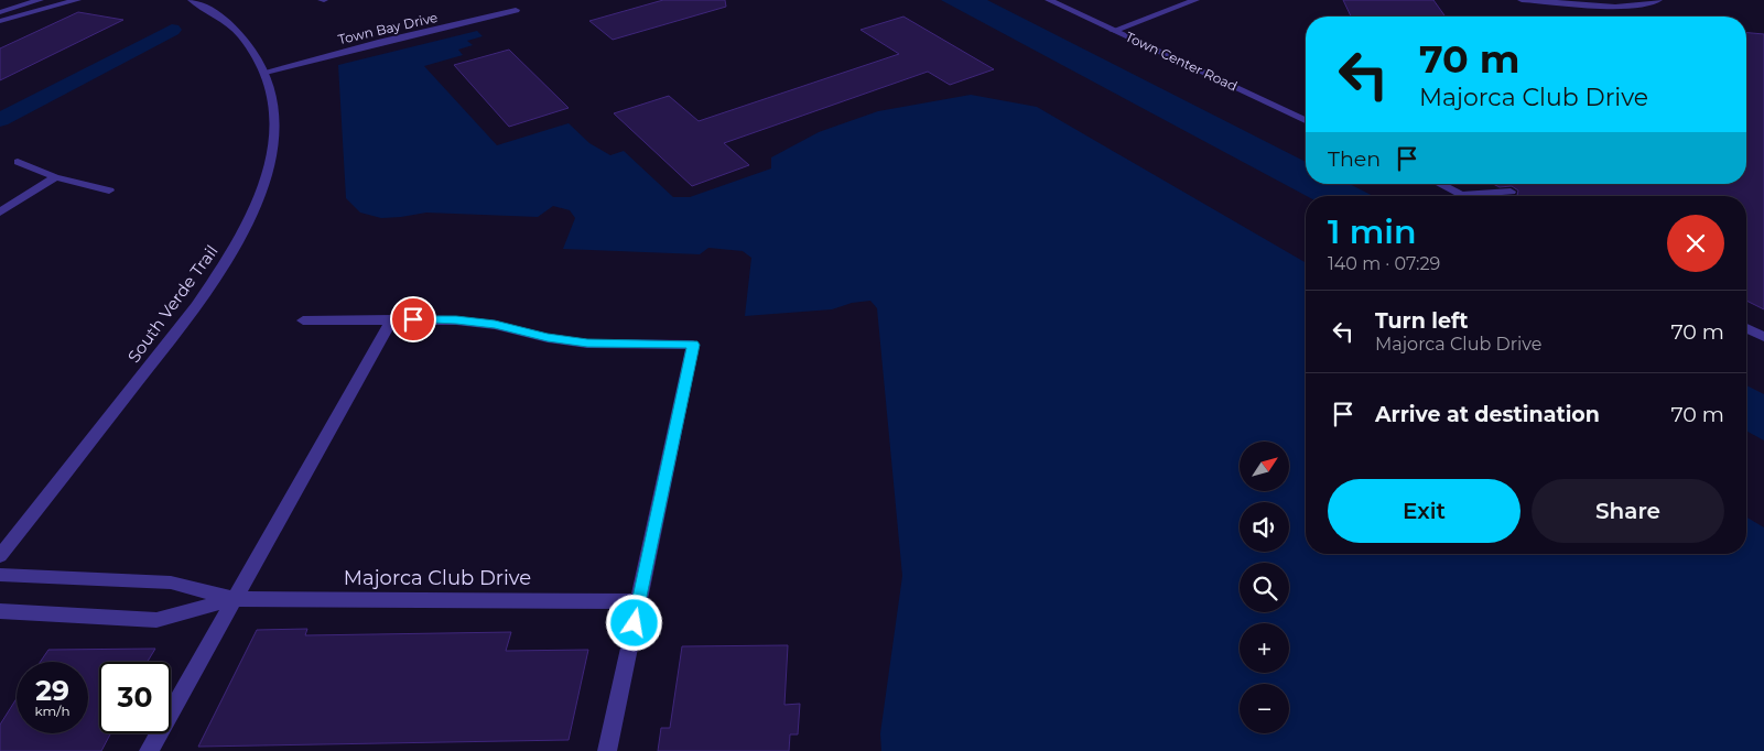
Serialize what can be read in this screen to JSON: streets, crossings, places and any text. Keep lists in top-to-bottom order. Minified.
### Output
{"streets":{"street":["Town Bay Drive","Town Center Road","South Verde Trail","Majorca Club Drive"]},"crossings":[["Town Bay Drive","South Verde Trail"]],"north":"top right","page":{"turn":["70 m","Majorca Club Drive"],"then":"Then","heading":["1 min","140 m · 07:29"],"list":[{"name":"Turn left","note":"Majorca Club Drive","value":"70 m"},{"name":"Arrive at destination","value":"70 m"}],"map_buttons":["+","−"],"buttons":["Exit","Share"],"speed":"29 km/h","limit":"30"}}
